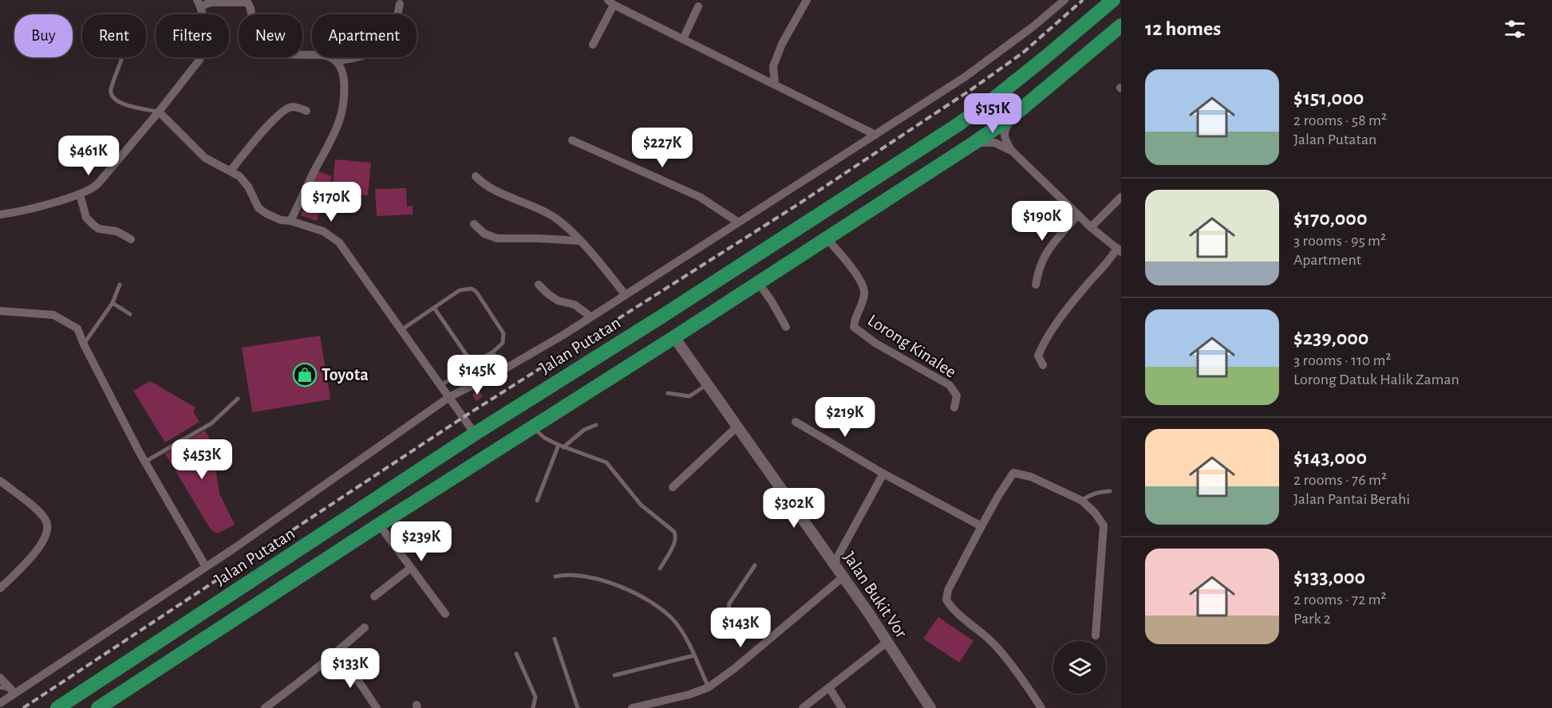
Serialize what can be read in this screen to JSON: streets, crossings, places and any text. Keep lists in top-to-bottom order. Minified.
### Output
{"streets":{"highway":["Jalan Putatan"],"street":["Lorong Kinalee","Jalan Bukit Vor"]},"places":{"shop":["Toyota"]},"page":{"heading":"12 homes","chip":["Buy","Rent","Filters","New","Apartment"],"list":[{"name":"$151,000","note":"2 rooms · 58 m² · Jalan Putatan"},{"name":"$170,000","note":"3 rooms · 95 m² · Apartment"},{"name":"$239,000","note":"3 rooms · 110 m² · Lorong Datuk Halik Zaman"},{"name":"$143,000","note":"2 rooms · 76 m² · Jalan Pantai Berahi"},{"name":"$133,000","note":"2 rooms · 72 m² · Park 2"}],"price":["$151K","$227K","$461K","$170K","$190K","$145K","$219K","$453K","$302K","$239K","$143K","$133K"]}}
